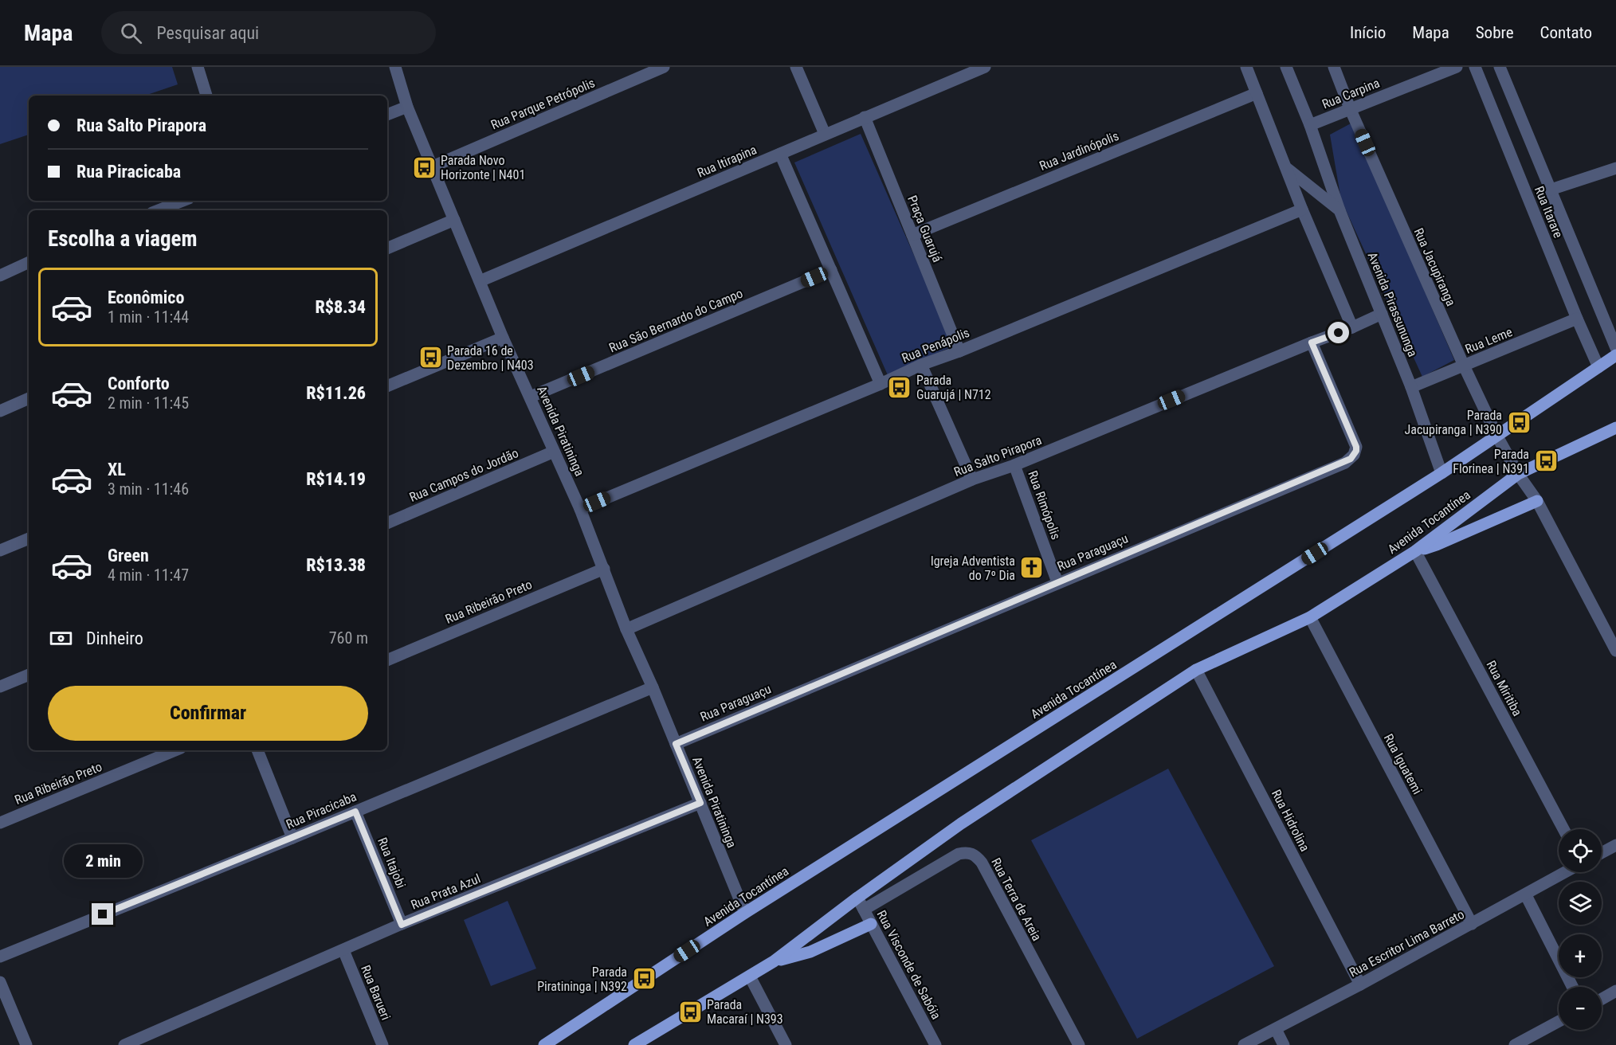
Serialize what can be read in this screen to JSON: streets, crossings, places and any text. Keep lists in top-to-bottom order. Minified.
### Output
{"streets":{"main road":["Avenida Tocantínea"],"street":["Rua Carpina","Rua Parque Petrópolis","Rua Jardinópolis","Rua Itirapina","Rua Itarare","Praça Guarujá","Rua Jacupiranga","Avenida Pirassununga","Rua São Bernardo do Campo","Rua Leme","Rua Penápolis","Avenida Piratininga","Rua Salto Pirapora","Rua Campos do Jordão","Rua Rimópolis","Rua Paraguaçu","Rua Ribeirão Preto","Rua Miritiba","Rua Iguatemi","Rua Piracicaba","Rua Hidrolina","Rua Itajobi","Rua Prata Azul","Rua Terra de Areia","Rua Escritor Lima Barreto","Rua Visconde de Sabóia","Rua Barueri"]},"crossings":[["Rua Carpina","Rua Jacupiranga"],["Rua Parque Petrópolis","Avenida Piratininga"],["Rua Jardinópolis","Praça Guarujá"],["Rua Jardinópolis","Avenida Pirassununga"],["Rua Itirapina","Praça Guarujá"],["Rua Itirapina","Avenida Piratininga"],["Rua Itarare","Rua Leme"],["Rua Itarare","Avenida Tocantínea"],["Praça Guarujá","Rua Penápolis"],["Rua Jacupiranga","Rua Leme"],["Rua Jacupiranga","Avenida Tocantínea"],["Avenida Pirassununga","Rua Leme"],["Avenida Pirassununga","Rua Penápolis"],["Avenida Pirassununga","Rua Salto Pirapora"],["Avenida Pirassununga","Avenida Tocantínea"],["Rua São Bernardo do Campo","Avenida Piratininga"],["Rua Penápolis","Avenida Piratininga"],["Avenida Piratininga","Rua Salto Pirapora"],["Avenida Piratininga","Rua Campos do Jordão"],["Avenida Piratininga","Avenida Tocantínea"],["Avenida Piratininga","Rua Paraguaçu"],["Avenida Piratininga","Rua Ribeirão Preto"],["Avenida Piratininga","Rua Piracicaba"],["Avenida Piratininga","Rua Prata Azul"],["Rua Salto Pirapora","Rua Rimópolis"],["Rua Salto Pirapora","Rua Paraguaçu"],["Rua Rimópolis","Rua Paraguaçu"],["Avenida Tocantínea","Rua Miritiba"],["Avenida Tocantínea","Rua Iguatemi"],["Avenida Tocantínea","Rua Hidrolina"],["Avenida Tocantínea","Rua Visconde de Sabóia"],["Rua Iguatemi","Rua Escritor Lima Barreto"],["Rua Piracicaba","Rua Itajobi"],["Rua Hidrolina","Rua Escritor Lima Barreto"],["Rua Itajobi","Rua Prata Azul"],["Rua Prata Azul","Rua Barueri"],["Rua Terra de Areia","Rua Visconde de Sabóia"]],"places":{"bus stop":["Parada Novo Horizonte | N401","Parada 16 de Dezembro | N403","Parada Guarujá | N712","Parada Jacupiranga | N390","Parada Florinea | N391","Parada Piratininga | N392","Parada Macaraí | N393"],"church":["Igreja Adventista do 7º Dia"]},"page":{"header":"Mapa","search":"Pesquisar aqui","nav":["Início","Mapa","Sobre","Contato"],"banner":["Rua Salto Pirapora","Rua Piracicaba"],"heading":"Escolha a viagem","list":[{"name":"Econômico","note":"1 min · 11:44","value":"R$8.34"},{"name":"Conforto","note":"2 min · 11:45","value":"R$11.26"},{"name":"XL","note":"3 min · 11:46","value":"R$14.19"},{"name":"Green","note":"4 min · 11:47","value":"R$13.38"}],"pay":["Dinheiro","760 m"],"buttons":"Confirmar","map_buttons":["+","−"],"bubble":"2 min"}}
